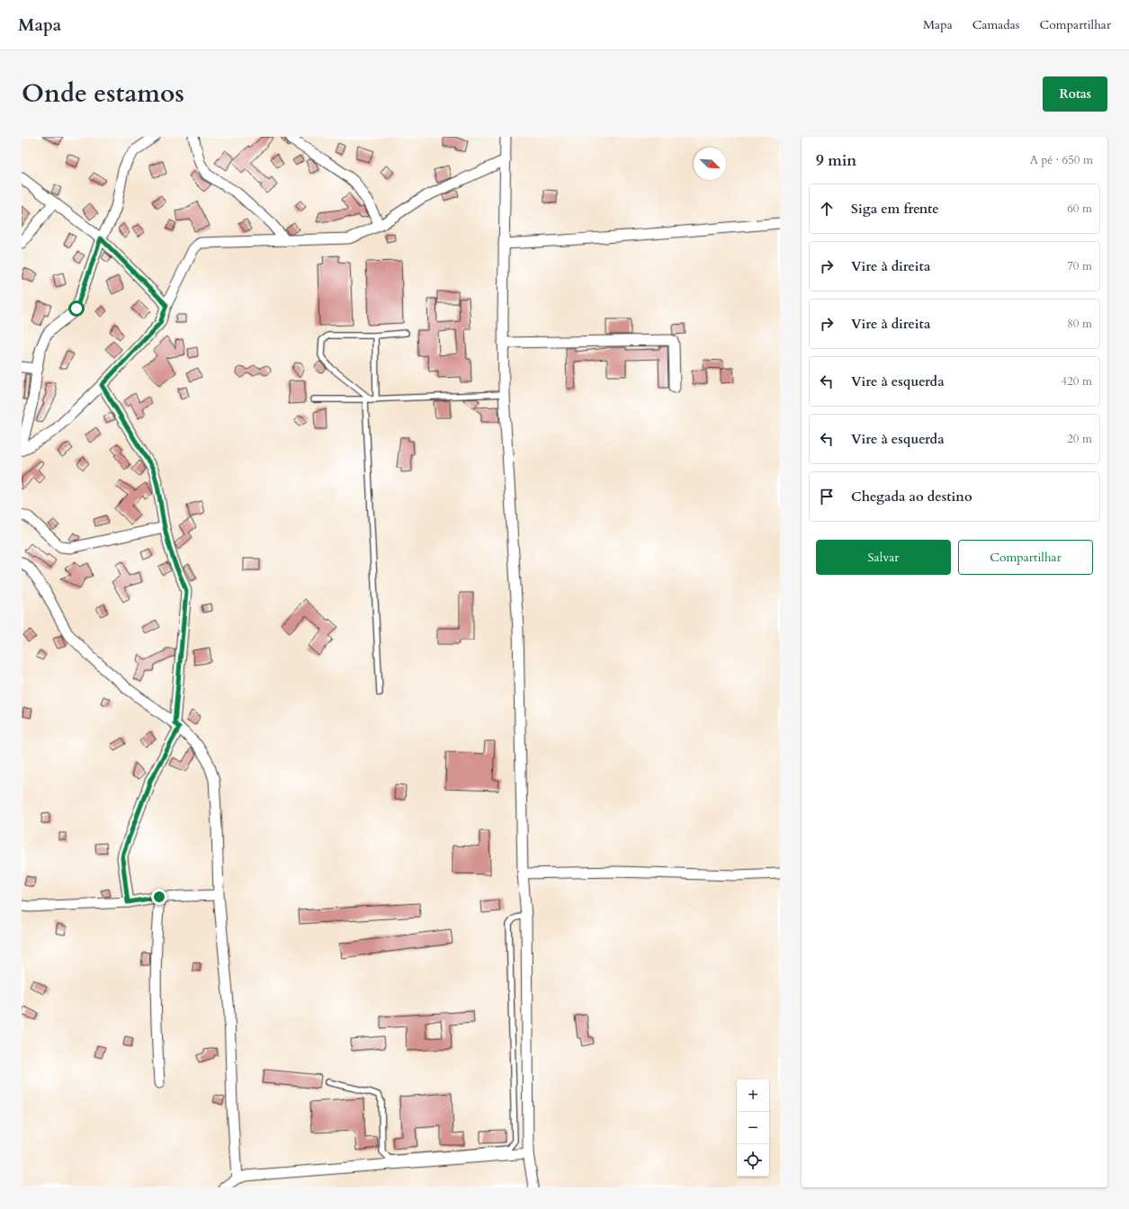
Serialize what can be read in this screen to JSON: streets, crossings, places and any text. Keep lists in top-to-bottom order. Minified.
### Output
{"north":"bottom right","page":{"header":"Mapa","nav":["Mapa","Camadas","Compartilhar"],"title":"Onde estamos","buttons":["Rotas",["Salvar","Compartilhar"]],"heading":["9 min","A pé · 650 m"],"list":[["Siga em frente","60 m"],["Vire à direita","70 m"],["Vire à direita","80 m"],["Vire à esquerda","420 m"],["Vire à esquerda","20 m"],"Chegada ao destino"],"map_buttons":["+","−"]}}
